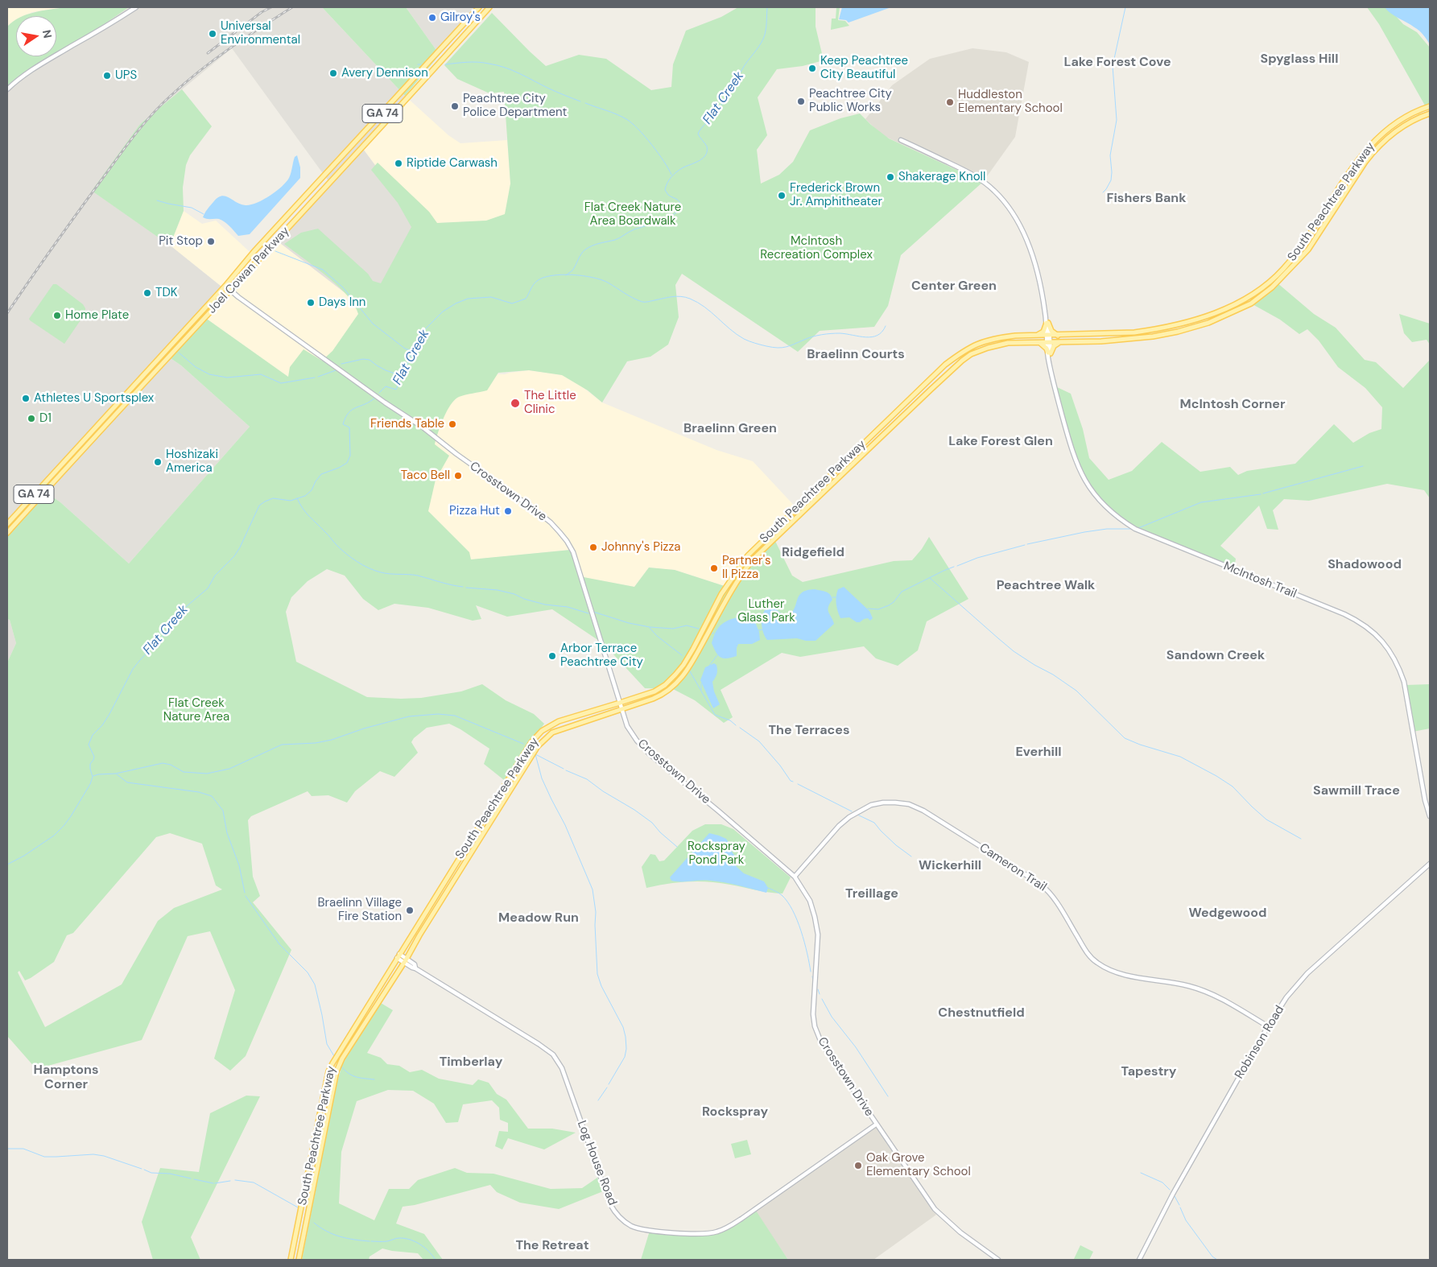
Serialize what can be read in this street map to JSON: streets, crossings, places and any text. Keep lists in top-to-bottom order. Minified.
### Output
{"streets":{"main road":["GA 74","South Peachtree Parkway","Joel Cowan Parkway"],"street":["Crosstown Drive","McIntosh Trail","Cameron Trail","Robinson Road","Log House Road"]},"crossings":[["South Peachtree Parkway","Crosstown Drive"],["South Peachtree Parkway","McIntosh Trail"],["South Peachtree Parkway","Log House Road"],["Joel Cowan Parkway","Crosstown Drive"],["Crosstown Drive","Cameron Trail"],["Crosstown Drive","Log House Road"],["Cameron Trail","Robinson Road"]],"districts":["Spyglass Hill","Lake Forest Cove","Fishers Bank","Center Green","Braelinn Courts","McIntosh Corner","Braelinn Green","Lake Forest Glen","Ridgefield","Shadowood","Peachtree Walk","Sandown Creek","The Terraces","Everhill","Sawmill Trace","Wickerhill","Treillage","Wedgewood","Meadow Run","Chestnutfield","Timberlay","Hamptons Corner","Tapestry","Rockspray","The Retreat"],"water":["Flat Creek"],"parks":["Flat Creek Nature Area Boardwalk","McIntosh Recreation Complex","Luther Glass Park","Flat Creek Nature Area","Rockspray Pond Park"],"places":["Gilroy's","Universal Environmental","Keep Peachtree City Beautiful","Avery Dennison","UPS","Peachtree City Public Works","Huddleston Elementary School","Peachtree City Police Department","Riptide Carwash","Shakerage Knoll","Frederick Brown Jr. Amphitheater","Pit Stop","TDK","Days Inn","Home Plate","Athletes U Sportsplex","The Little Clinic","D1","Friends Table","Hoshizaki America","Taco Bell","Pizza Hut","Johnny's Pizza","Partner's II Pizza","Arbor Terrace Peachtree City","Braelinn Village Fire Station","Oak Grove Elementary School"],"north":"right"}
